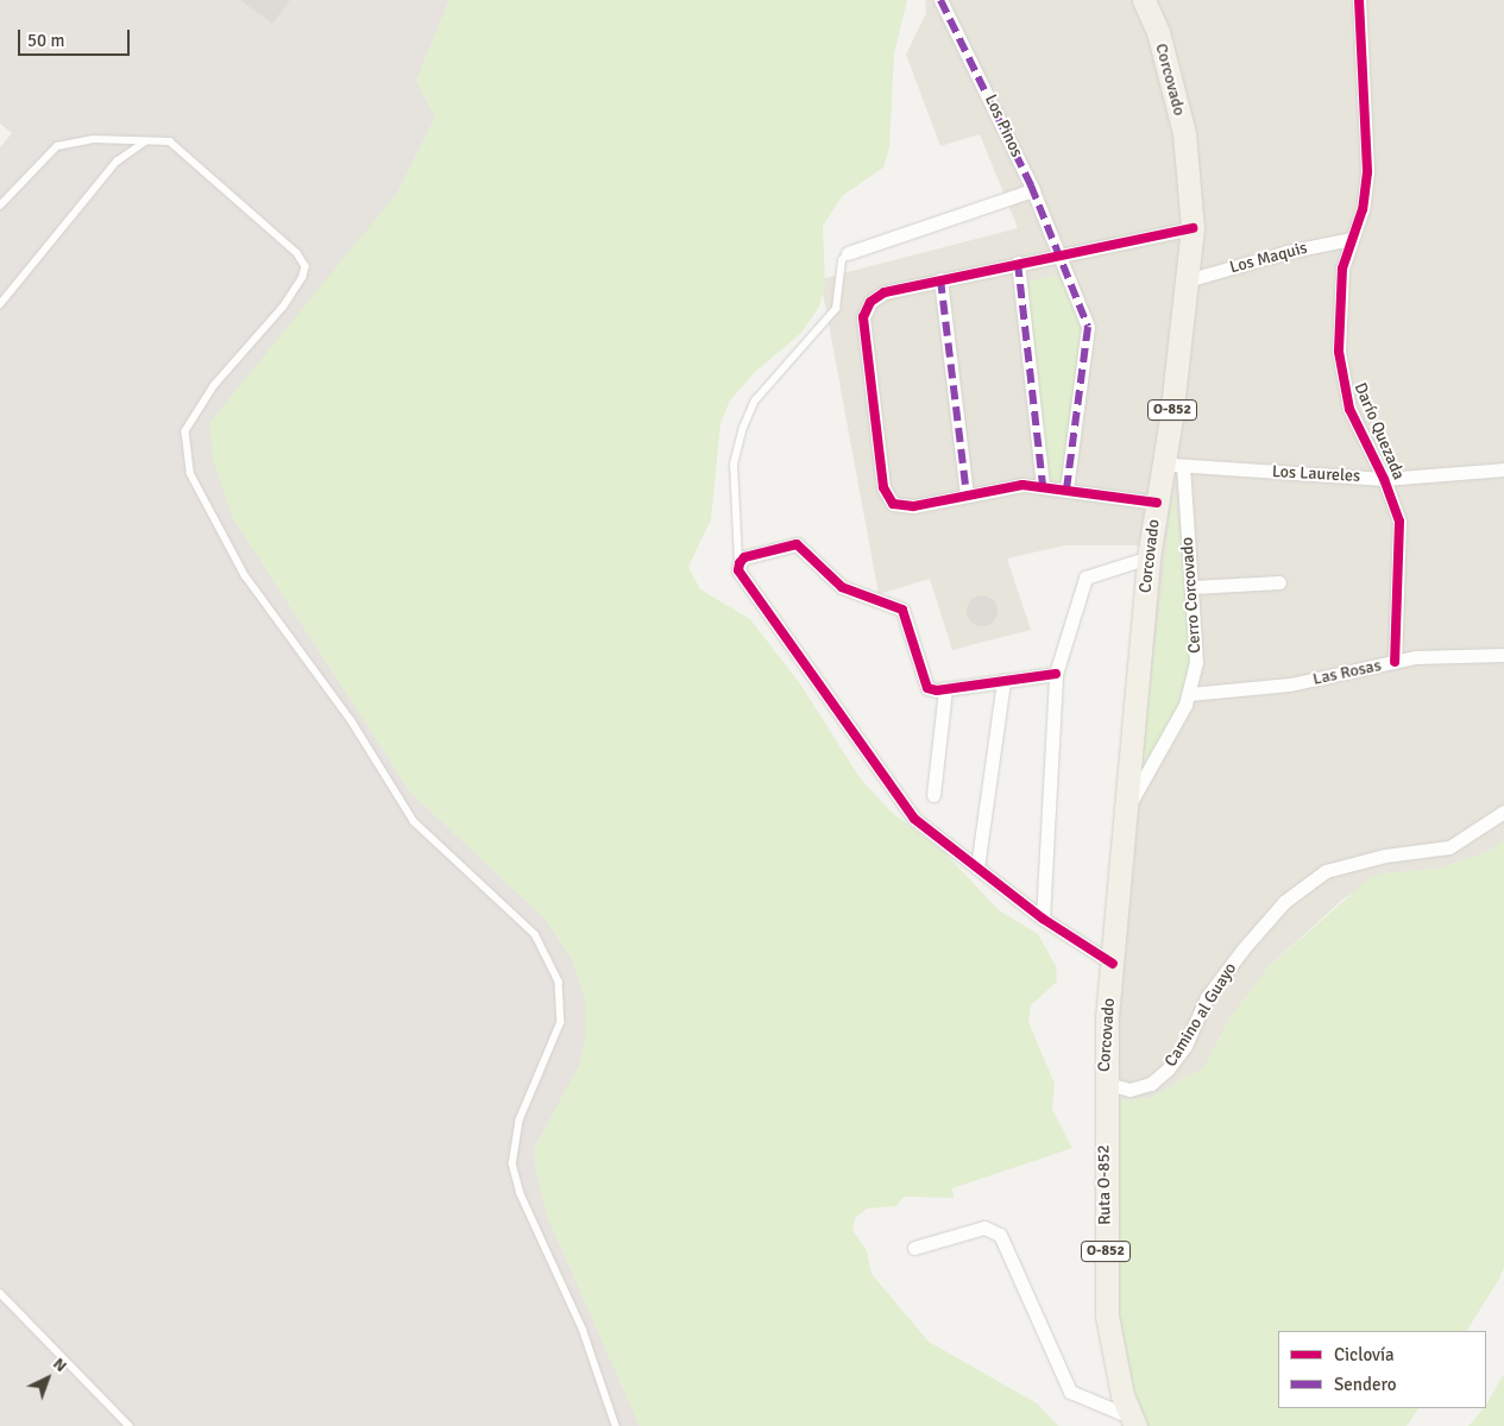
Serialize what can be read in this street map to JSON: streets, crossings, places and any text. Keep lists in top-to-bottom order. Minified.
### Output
{"streets":{"main road":["Corcovado","O-852","Ruta O-852"],"street":["Los Pinos","Los Maquis","Darío Quezada","Los Laureles","Cerro Corcovado","Las Rosas","Camino al Guayo"]},"crossings":[["Corcovado","Los Maquis"],["Corcovado","Los Laureles"],["Corcovado","Cerro Corcovado"],["Corcovado","Camino al Guayo"],["Corcovado","Ruta O-852"],["Los Maquis","Darío Quezada"],["Darío Quezada","Los Laureles"],["Darío Quezada","Las Rosas"],["Los Laureles","Cerro Corcovado"],["Cerro Corcovado","Las Rosas"],["Camino al Guayo","Ruta O-852"]],"legend":["Ciclovía","Sendero"],"scale_bar":"50 m","north":"top right"}
